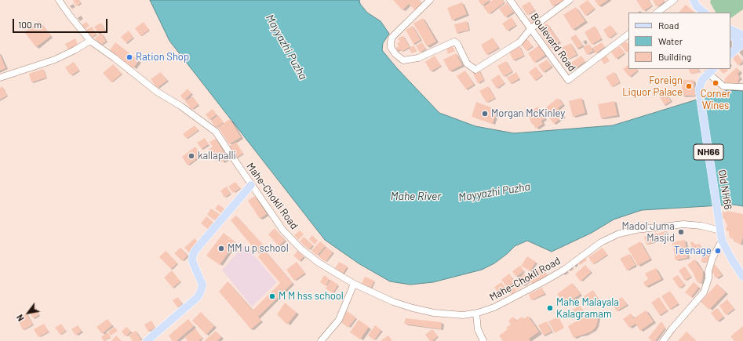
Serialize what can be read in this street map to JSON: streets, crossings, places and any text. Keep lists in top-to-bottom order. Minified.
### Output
{"streets":{"main road":["NH66","Old NH66"],"street":["Boulevard Road","Mahe-Chokli Road"]},"crossings":[["Old NH66","Mahe-Chokli Road"]],"water":["Mayyazhi Puzha","Mahe River"],"places":["Ration Shop","Corner Wines","Foreign Liquor Palace","Morgan McKinley","kallapalli","Madol Juma Masjid","MM u p school","Teenage","M M hss school","Mahe Malayala Kalagramam"],"legend":["Road","Water","Building"],"scale_bar":"100 m","north":"bottom left"}
